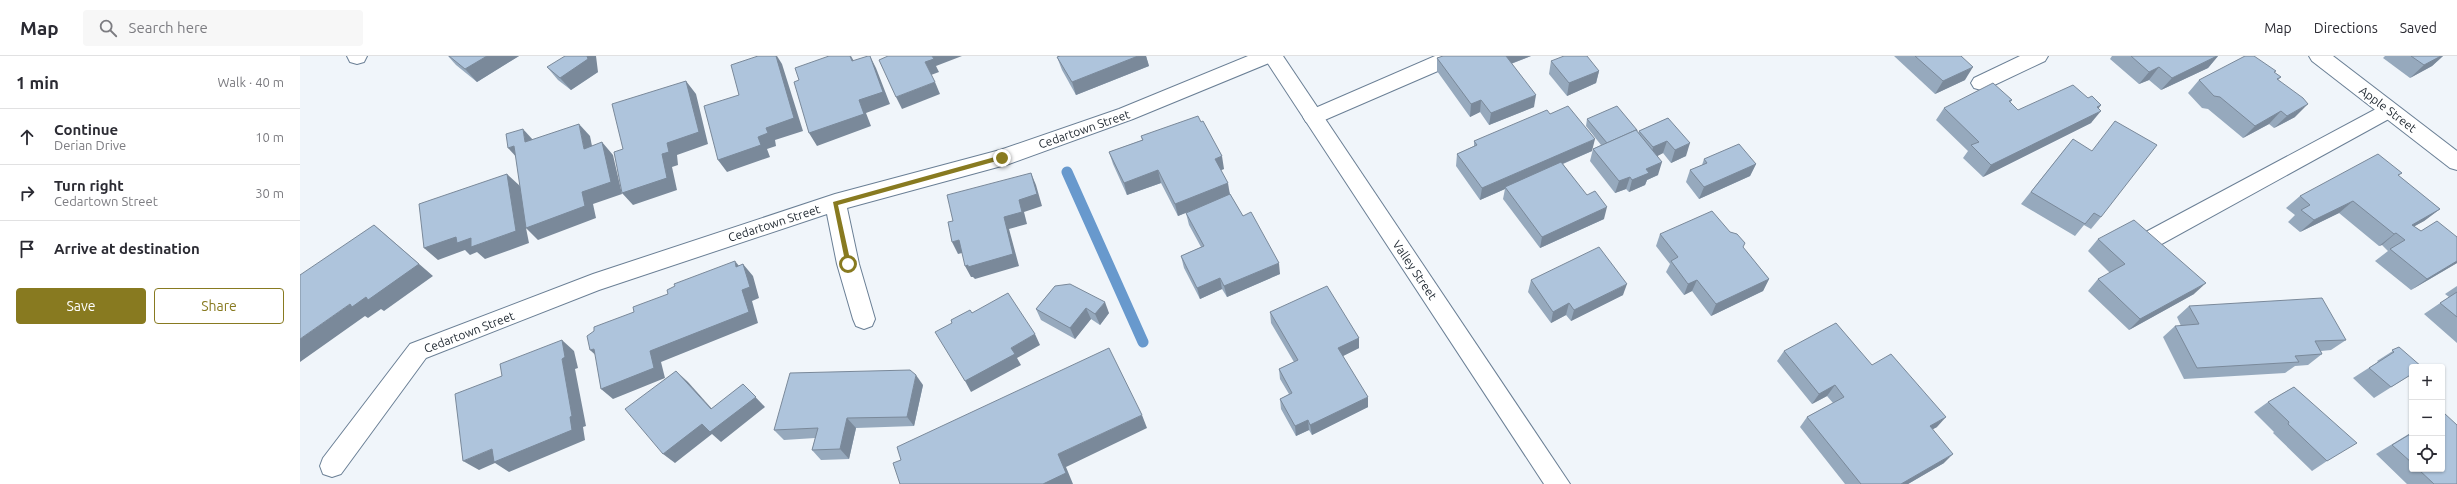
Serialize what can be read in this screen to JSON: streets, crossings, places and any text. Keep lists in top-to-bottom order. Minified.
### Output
{"streets":{"street":["Apple Street","Cedartown Street","Valley Street"]},"page":{"header":"Map","search":"Search here","nav":["Map","Directions","Saved"],"heading":["1 min","Walk · 40 m"],"list":[["Continue","Derian Drive","10 m"],["Turn right","Cedartown Street","30 m"],"Arrive at destination"],"buttons":["Save","Share"],"map_buttons":["+","−"]}}
